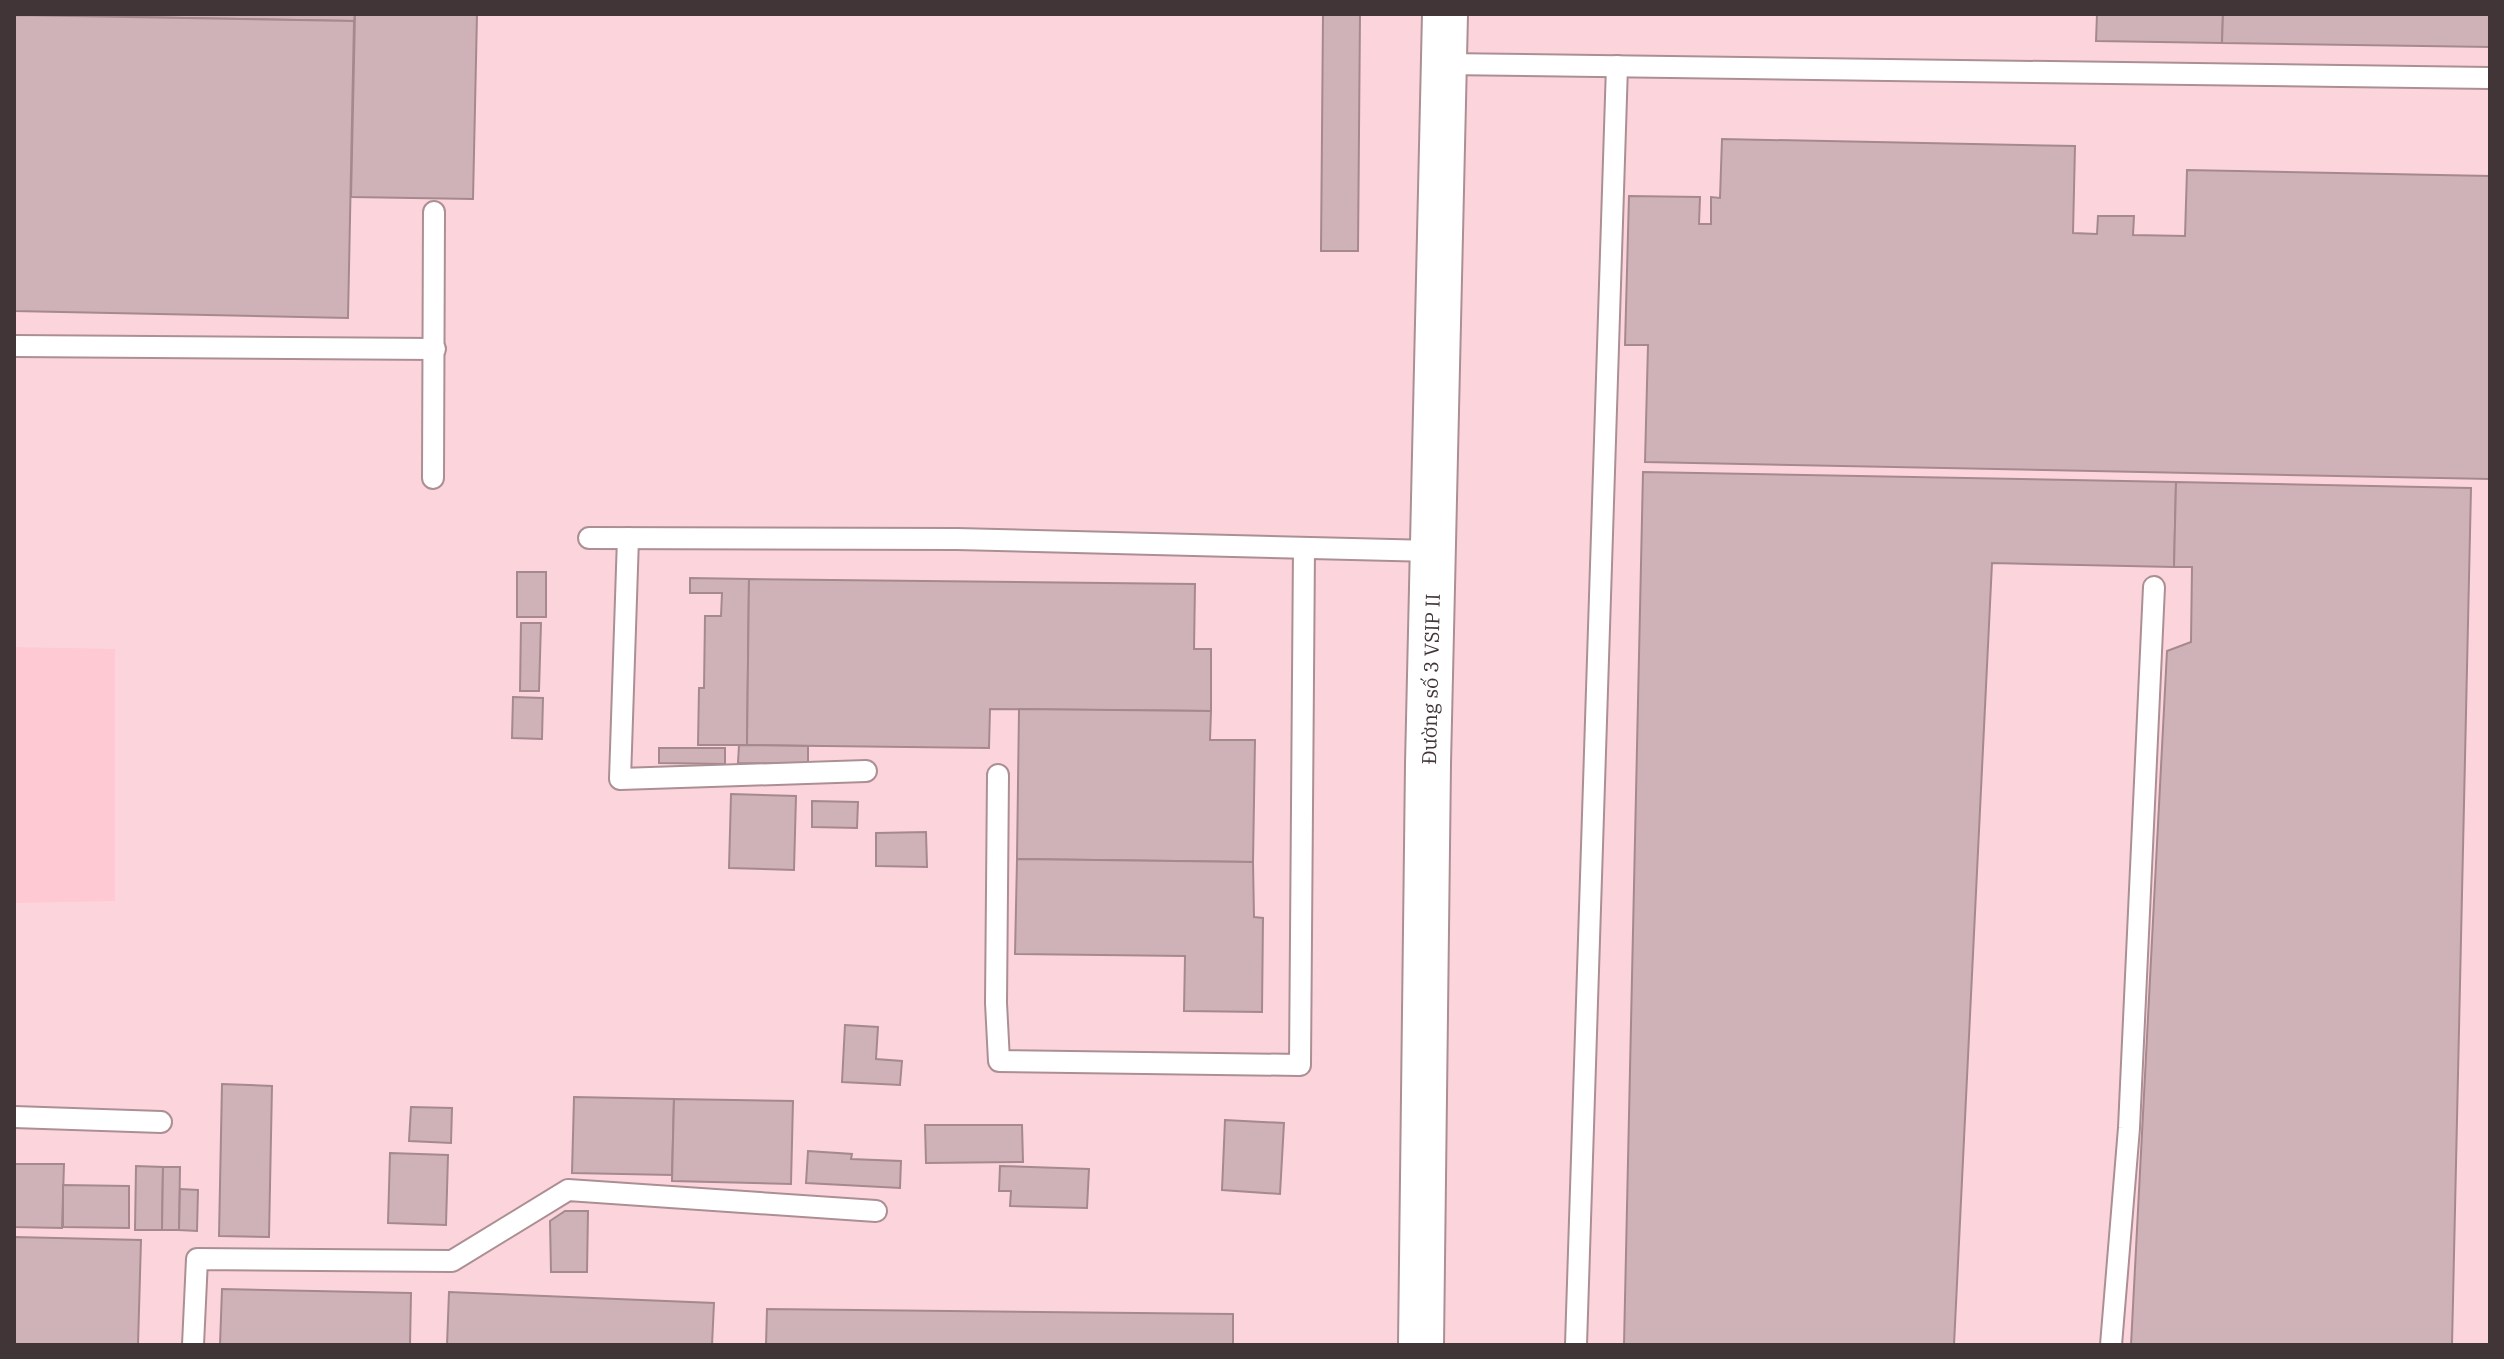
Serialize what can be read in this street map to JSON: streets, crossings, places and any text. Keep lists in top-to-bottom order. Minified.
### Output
{"streets":{"street":["Đường số 3 VSIP II"]}}
